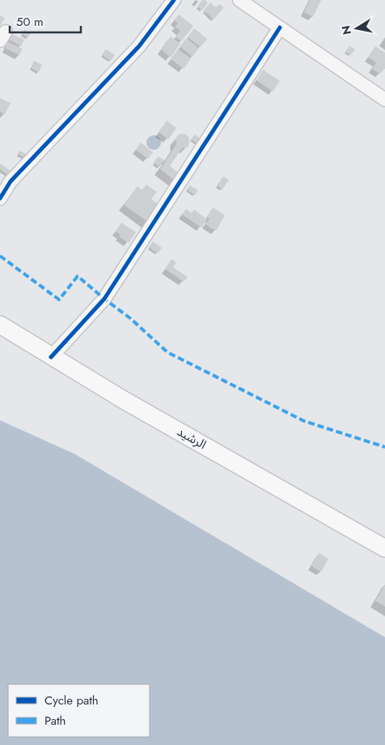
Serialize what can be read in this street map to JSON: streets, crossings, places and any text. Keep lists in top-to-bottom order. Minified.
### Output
{"streets":{"main road":["الرشيد"]},"legend":["Cycle path","Path"],"scale_bar":"50 m","north":"left"}
